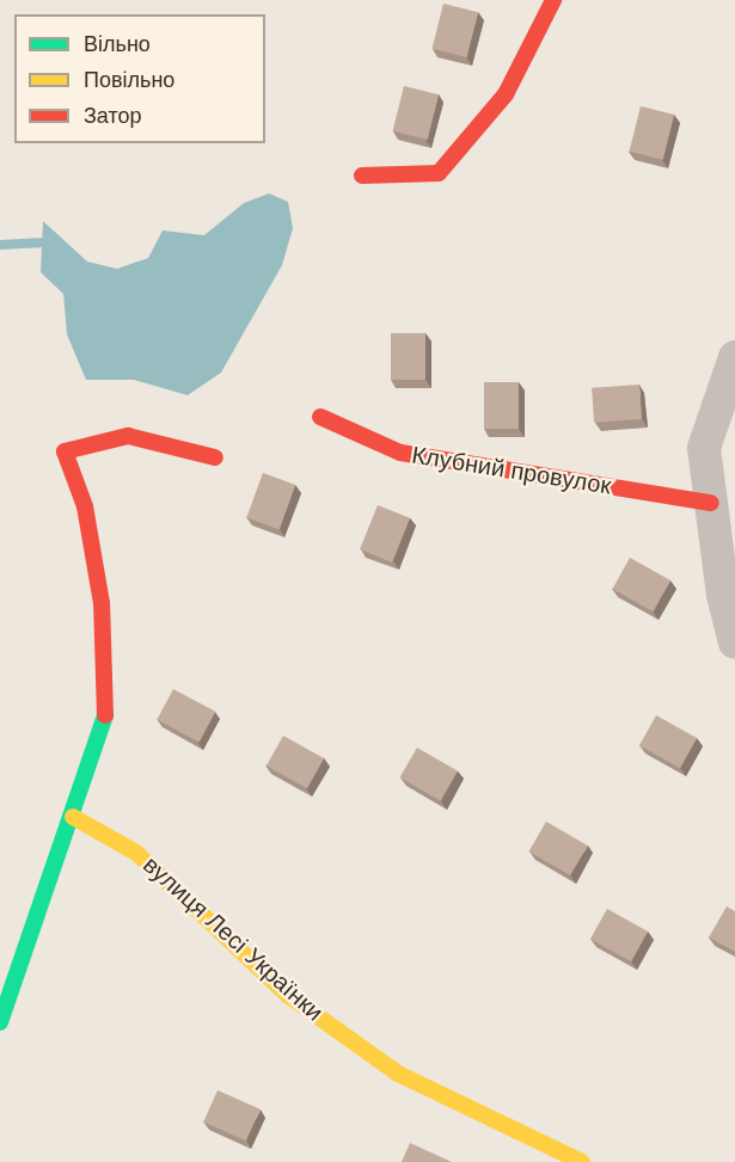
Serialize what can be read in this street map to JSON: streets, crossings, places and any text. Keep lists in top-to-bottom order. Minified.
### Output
{"streets":{"street":["Клубний провулок","вулиця Лесі Українки"]},"legend":["Вільно","Повільно","Затор"]}
